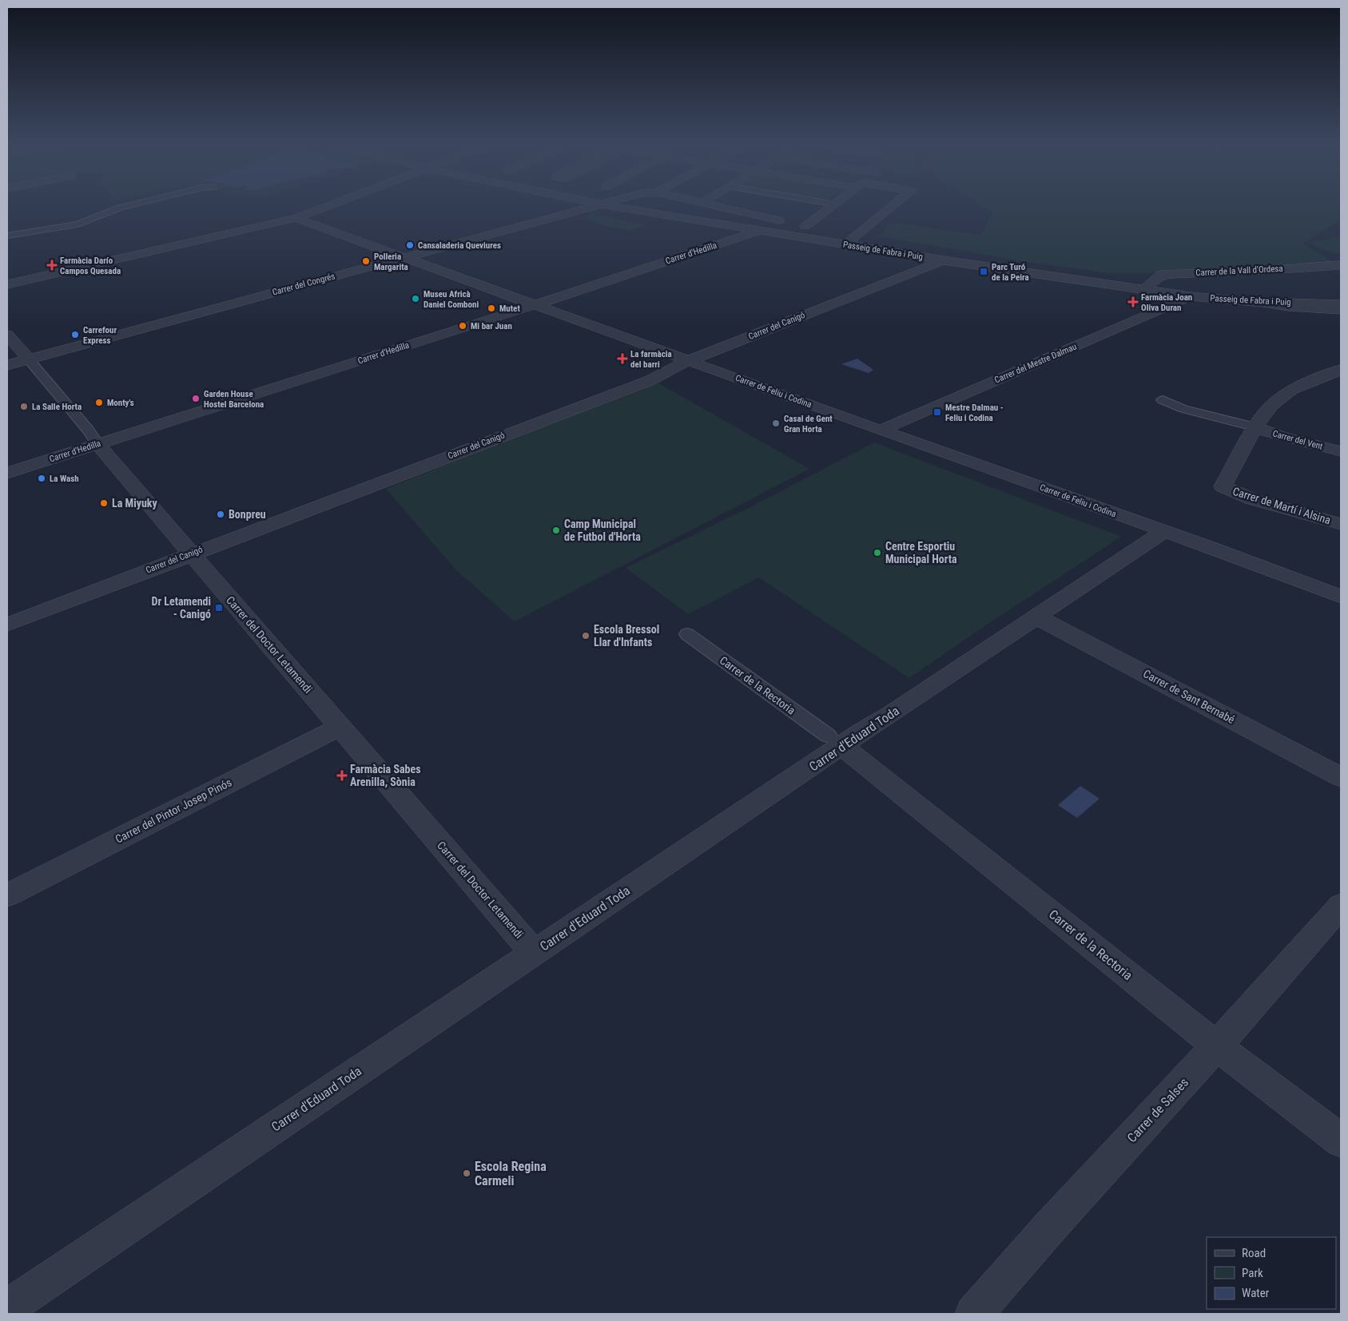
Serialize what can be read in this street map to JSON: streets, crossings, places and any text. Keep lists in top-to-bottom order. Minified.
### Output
{"streets":{"street":["Passeig de Fabra i Puig","Carrer d'Hedilla","Carrer de la Vall d'Ordesa","Carrer del Congrés","Carrer del Canigó","Carrer del Mestre Dalmau","Carrer de Feliu i Codina","Carrer del Vent","Carrer de Martí i Alsina","Carrer del Doctor Letamendi","Carrer de la Rectoria","Carrer de Sant Bernabé","Carrer d'Eduard Toda","Carrer del Pintor Josep Pinós","Carrer de Salses"]},"crossings":[["Passeig de Fabra i Puig","Carrer d'Hedilla"],["Passeig de Fabra i Puig","Carrer de la Vall d'Ordesa"],["Passeig de Fabra i Puig","Carrer del Canigó"],["Passeig de Fabra i Puig","Carrer del Mestre Dalmau"],["Carrer d'Hedilla","Carrer de Feliu i Codina"],["Carrer d'Hedilla","Carrer del Doctor Letamendi"],["Carrer del Congrés","Carrer de Feliu i Codina"],["Carrer del Congrés","Carrer del Doctor Letamendi"],["Carrer del Canigó","Carrer de Feliu i Codina"],["Carrer del Canigó","Carrer del Doctor Letamendi"],["Carrer del Mestre Dalmau","Carrer de Feliu i Codina"],["Carrer de Feliu i Codina","Carrer d'Eduard Toda"],["Carrer del Vent","Carrer de Martí i Alsina"],["Carrer del Doctor Letamendi","Carrer d'Eduard Toda"],["Carrer del Doctor Letamendi","Carrer del Pintor Josep Pinós"],["Carrer de la Rectoria","Carrer d'Eduard Toda"],["Carrer de la Rectoria","Carrer de Salses"],["Carrer de Sant Bernabé","Carrer d'Eduard Toda"]],"places":{"other":["Cansaladeria Queviures","Polleria Margarita","Museu Africà Daniel Comboni","Mutet","Mi bar Juan","Carrefour Express","Garden House Hostel Barcelona","Monty's","La Salle Horta","Casal de Gent Gran Horta","La Wash","La Miyuky","Bonpreu","Camp Municipal de Futbol d'Horta","Centre Esportiu Municipal Horta","Escola Bressol Llar d'Infants","Escola Regina Carmeli"],"health":["Farmàcia Darío Campos Quesada","Farmàcia Joan Oliva Duran","La farmàcia del barri","Farmàcia Sabes Arenilla, Sònia"],"transit":["Parc Turó de la Peira","Mestre Dalmau - Feliu i Codina","Dr Letamendi - Canigó"]},"legend":["Road","Park","Water"]}
